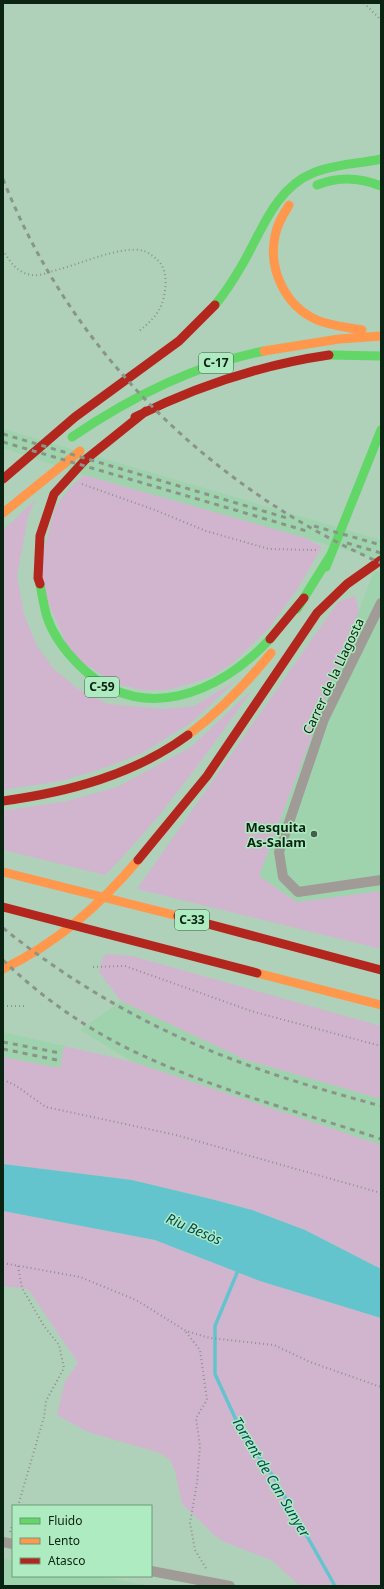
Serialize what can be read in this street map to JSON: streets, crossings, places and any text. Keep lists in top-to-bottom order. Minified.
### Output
{"streets":{"highway":["C-17","C-59","C-33"],"street":["Carrer de la Llagosta"]},"water":["Riu Besòs","Torrent de Can Sunyer"],"places":["Mesquita As-Salam"],"legend":["Fluido","Lento","Atasco"]}
